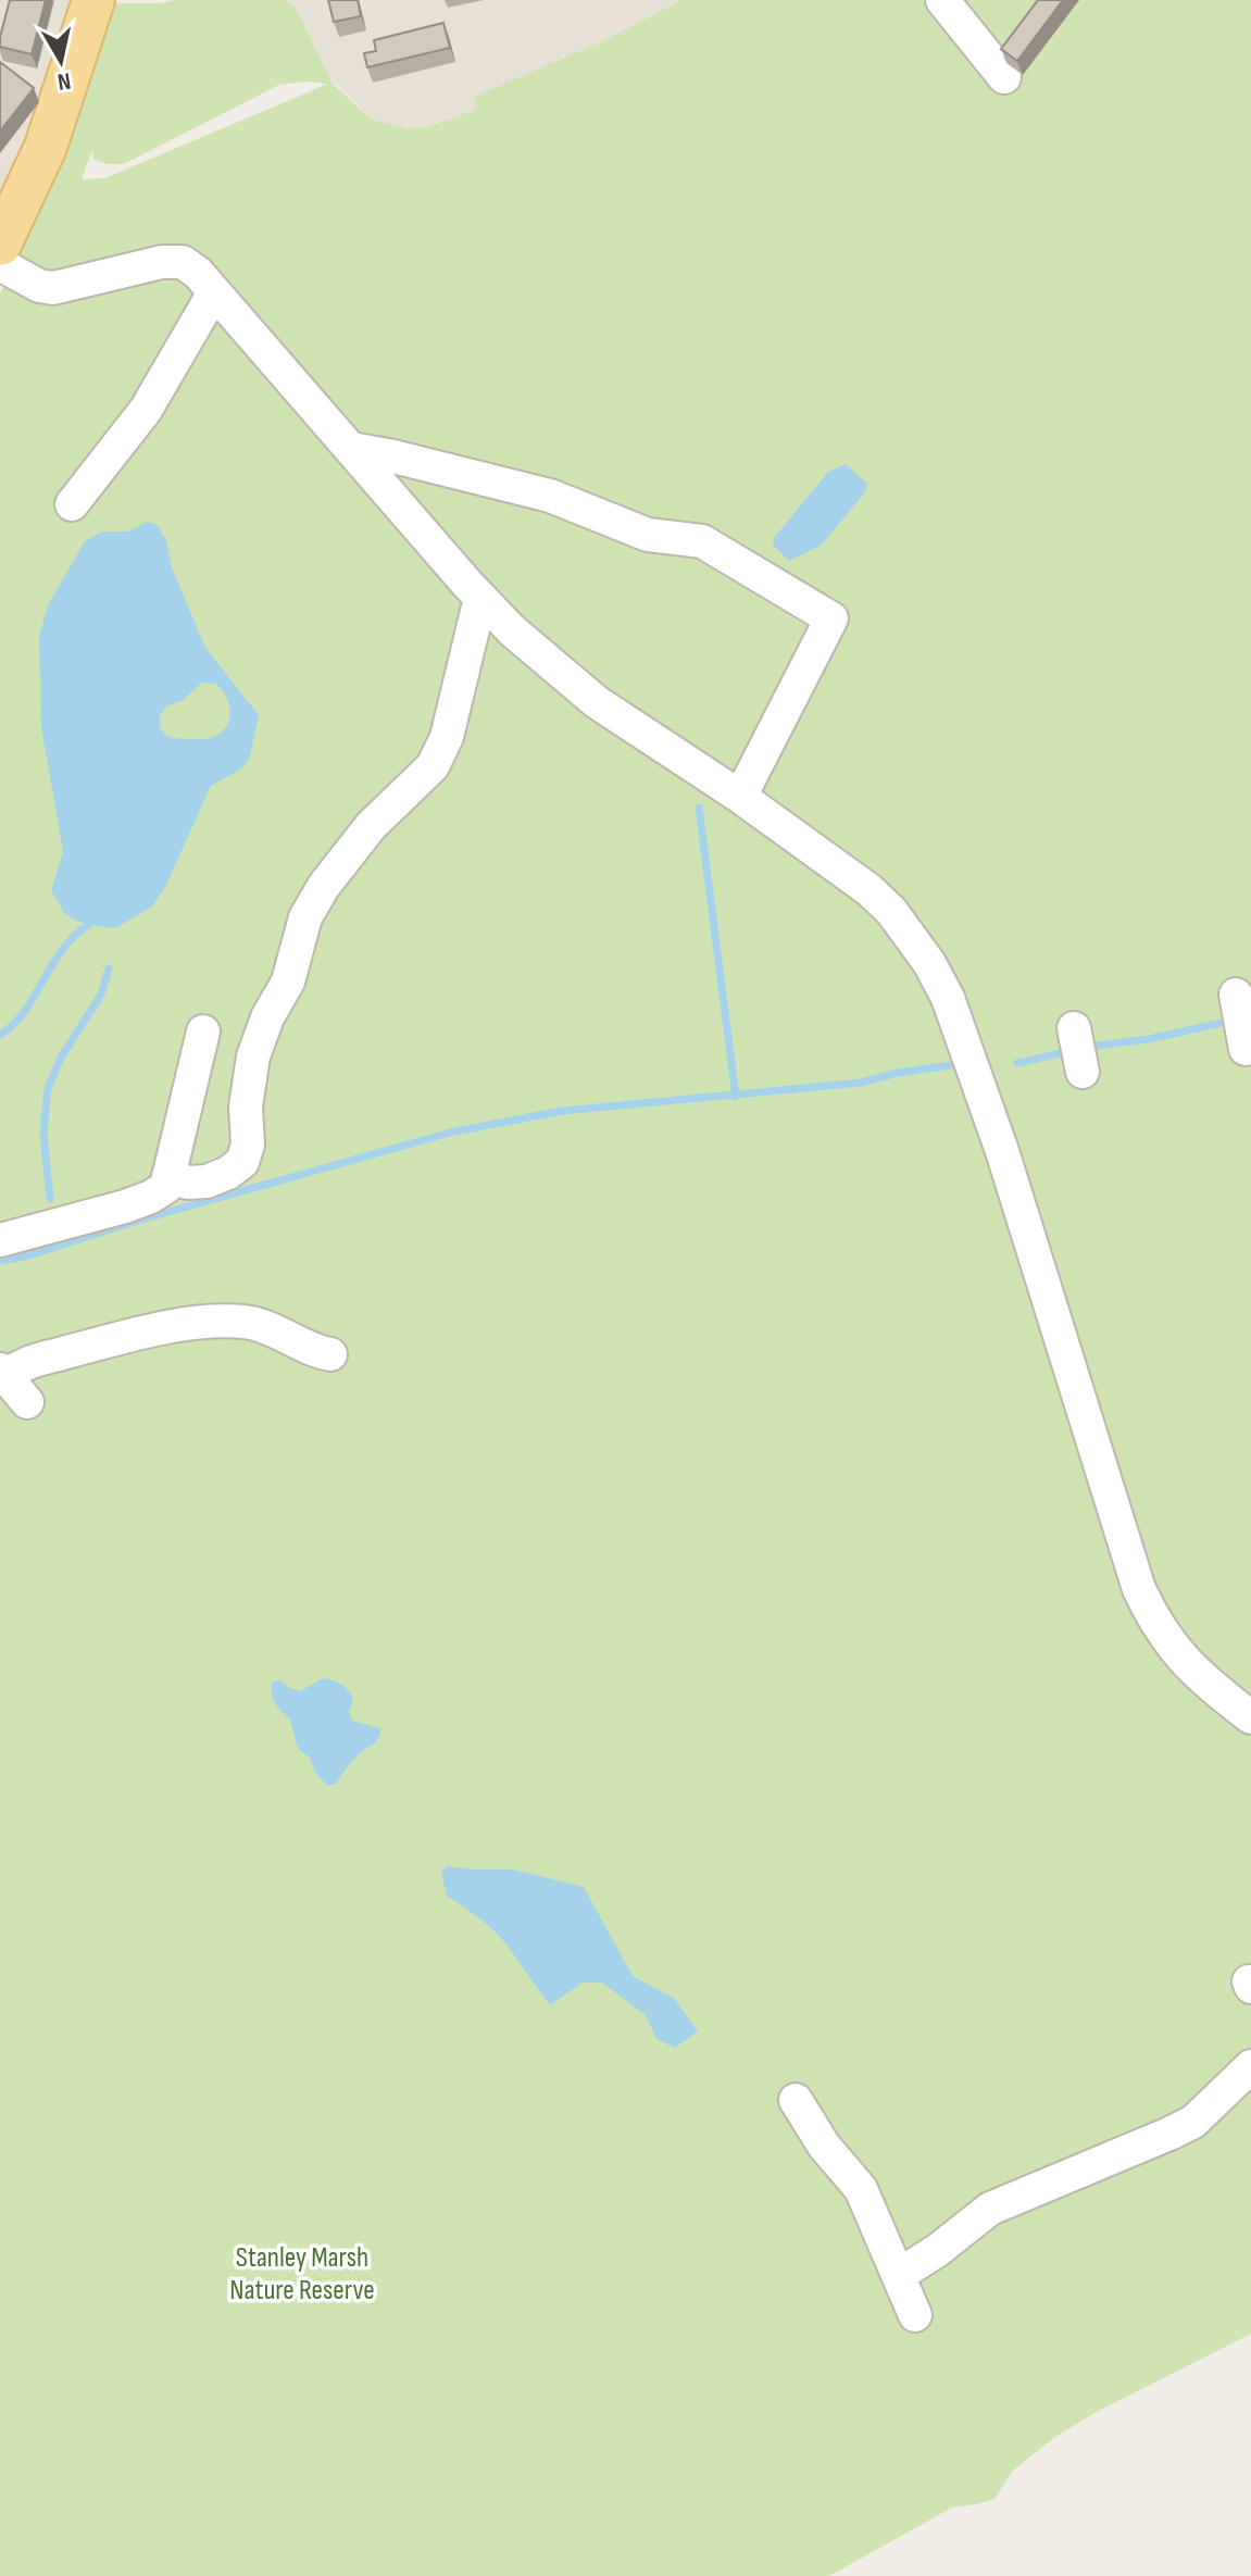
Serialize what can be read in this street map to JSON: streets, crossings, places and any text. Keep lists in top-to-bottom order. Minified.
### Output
{"parks":["Stanley Marsh Nature Reserve"],"north":"bottom"}
